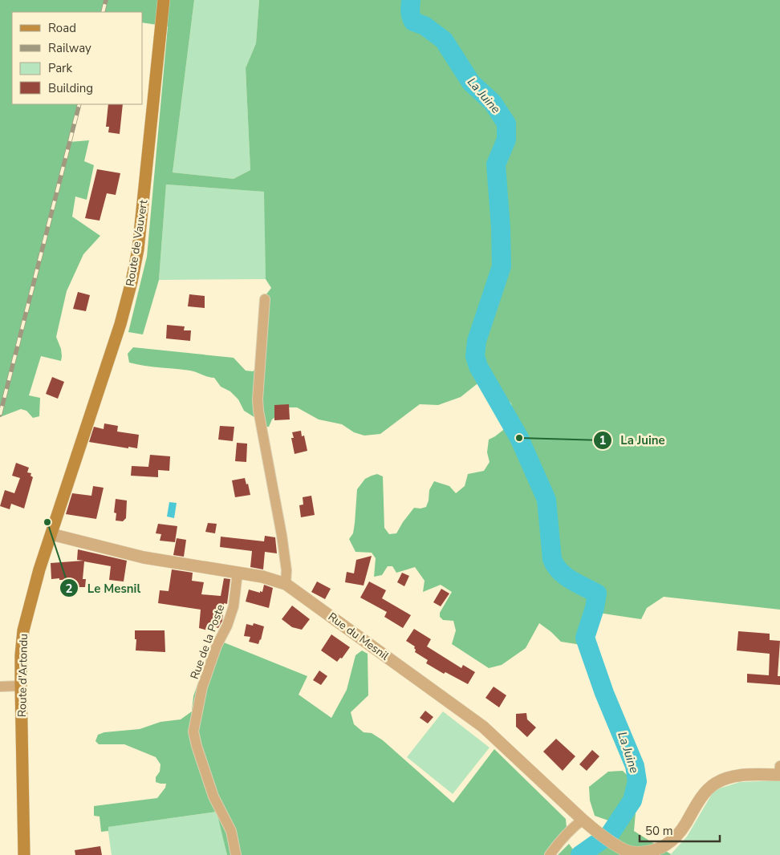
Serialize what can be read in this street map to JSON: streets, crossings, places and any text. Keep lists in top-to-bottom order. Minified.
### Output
{"streets":{"main road":["Route de Vauvert","Route d'Artondu"],"street":["Rue du Mesnil","Rue de la Poste"]},"crossings":[["Route de Vauvert","Route d'Artondu"],["Rue du Mesnil","Rue de la Poste"],["Rue du Mesnil","Route d'Artondu"]],"water":["La Juine"],"places":["La Juine","Le Mesnil"],"legend":["Road","Railway","Park","Building"],"scale_bar":"50 m"}
